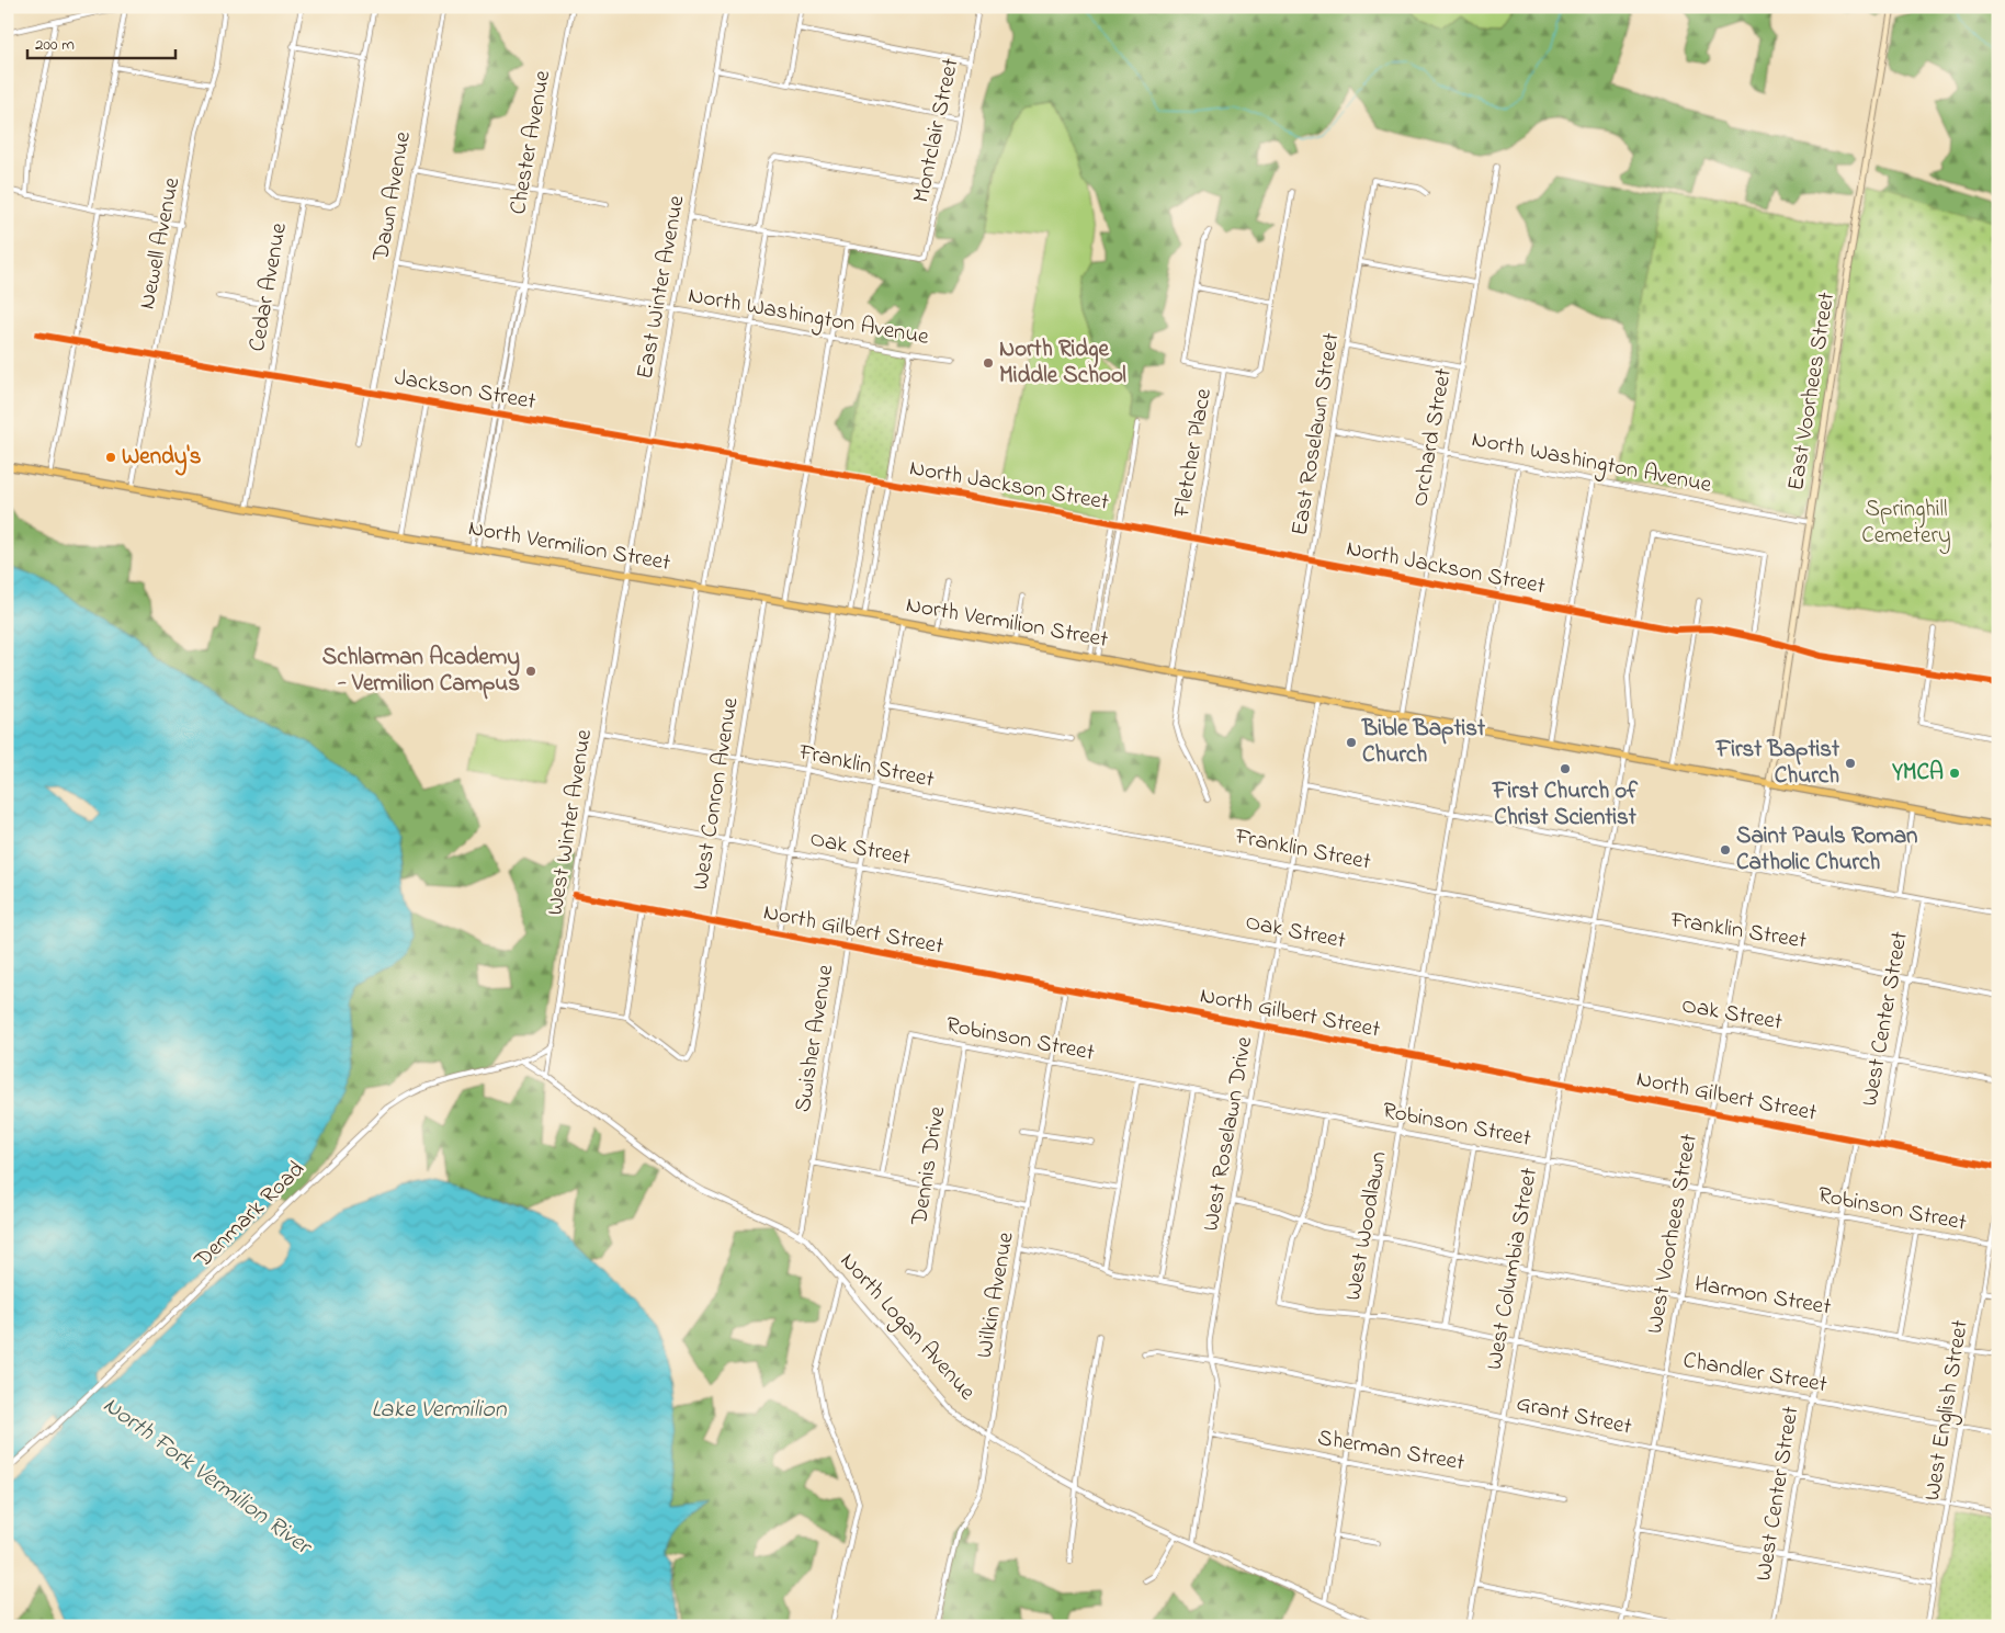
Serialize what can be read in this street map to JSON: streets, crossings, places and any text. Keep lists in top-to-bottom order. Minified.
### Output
{"streets":{"main road":["East Voorhees Street","North Vermilion Street"],"street":["Montclair Street","Chester Avenue","Dawn Avenue","Newell Avenue","Cedar Avenue","East Winter Avenue","North Washington Avenue","Jackson Street","East Roselawn Street","Orchard Street","Fletcher Place","North Jackson Street","Franklin Street","West Conron Avenue","West Winter Avenue","Oak Street","North Gilbert Street","West Center Street","Swisher Avenue","Robinson Street","West Roselawn Drive","Dennis Drive","Denmark Road","West Woodlawn","West Voorhees Street","West Columbia Street","Wilkin Avenue","Harmon Street","North Logan Avenue","Chandler Street","West English Street","Grant Street","Sherman Street"]},"crossings":[["Chester Avenue","North Washington Avenue"],["Chester Avenue","Jackson Street"],["Chester Avenue","North Vermilion Street"],["Dawn Avenue","North Washington Avenue"],["Dawn Avenue","Jackson Street"],["Newell Avenue","Jackson Street"],["Newell Avenue","North Vermilion Street"],["Cedar Avenue","Jackson Street"],["Cedar Avenue","North Vermilion Street"],["East Winter Avenue","North Washington Avenue"],["East Winter Avenue","Jackson Street"],["East Winter Avenue","North Vermilion Street"],["East Winter Avenue","West Winter Avenue"],["North Washington Avenue","East Voorhees Street"],["North Washington Avenue","East Roselawn Street"],["North Washington Avenue","Orchard Street"],["Jackson Street","North Jackson Street"],["East Voorhees Street","North Jackson Street"],["East Voorhees Street","North Vermilion Street"],["East Voorhees Street","West Voorhees Street"],["East Roselawn Street","North Jackson Street"],["East Roselawn Street","North Vermilion Street"],["Orchard Street","North Jackson Street"],["Orchard Street","North Vermilion Street"],["Fletcher Place","North Jackson Street"],["Fletcher Place","North Vermilion Street"],["North Jackson Street","West Columbia Street"],["North Vermilion Street","West Conron Avenue"],["North Vermilion Street","West Winter Avenue"],["North Vermilion Street","Swisher Avenue"],["North Vermilion Street","West Roselawn Drive"],["North Vermilion Street","West Woodlawn"],["North Vermilion Street","West Voorhees Street"],["North Vermilion Street","West Columbia Street"],["Franklin Street","West Conron Avenue"],["Franklin Street","West Winter Avenue"],["Franklin Street","West Center Street"],["Franklin Street","Swisher Avenue"],["Franklin Street","West Roselawn Drive"],["Franklin Street","West Woodlawn"],["Franklin Street","West Voorhees Street"],["Franklin Street","West Columbia Street"],["West Conron Avenue","Oak Street"],["West Conron Avenue","North Gilbert Street"],["West Winter Avenue","Oak Street"],["West Winter Avenue","North Gilbert Street"],["West Winter Avenue","Denmark Road"],["West Winter Avenue","North Logan Avenue"],["Oak Street","West Center Street"],["Oak Street","Swisher Avenue"],["Oak Street","West Roselawn Drive"],["Oak Street","West Woodlawn"],["Oak Street","West Voorhees Street"],["Oak Street","West Columbia Street"],["North Gilbert Street","West Center Street"],["North Gilbert Street","Swisher Avenue"],["North Gilbert Street","West Roselawn Drive"],["North Gilbert Street","West Woodlawn"],["North Gilbert Street","West Voorhees Street"],["North Gilbert Street","West Columbia Street"],["North Gilbert Street","Wilkin Avenue"],["West Center Street","Robinson Street"],["West Center Street","Harmon Street"],["West Center Street","Chandler Street"],["West Center Street","Grant Street"],["Swisher Avenue","North Logan Avenue"],["Robinson Street","West Roselawn Drive"],["Robinson Street","Dennis Drive"],["Robinson Street","West Woodlawn"],["Robinson Street","West Voorhees Street"],["Robinson Street","West Columbia Street"],["Robinson Street","Wilkin Avenue"],["Robinson Street","West English Street"],["West Roselawn Drive","Harmon Street"],["West Roselawn Drive","North Logan Avenue"],["West Roselawn Drive","Grant Street"],["West Roselawn Drive","Sherman Street"],["Denmark Road","North Logan Avenue"],["West Woodlawn","Harmon Street"],["West Woodlawn","North Logan Avenue"],["West Woodlawn","Chandler Street"],["West Woodlawn","Grant Street"],["West Woodlawn","Sherman Street"],["West Voorhees Street","Harmon Street"],["West Voorhees Street","Chandler Street"],["West Voorhees Street","Grant Street"],["West Columbia Street","Harmon Street"],["West Columbia Street","Chandler Street"],["West Columbia Street","Grant Street"],["West Columbia Street","Sherman Street"],["Wilkin Avenue","North Logan Avenue"],["Harmon Street","Chandler Street"],["Harmon Street","West English Street"],["Chandler Street","West English Street"],["West English Street","Grant Street"]],"water":["Lake Vermilion","North Fork Vermilion River"],"parks":["Springhill Cemetery"],"places":["North Ridge Middle School","Wendy's","Schlarman Academy - Vermilion Campus","Bible Baptist Church","First Baptist Church","First Church of Christ Scientist","YMCA","Saint Pauls Roman Catholic Church"],"scale_bar":"200 m"}
